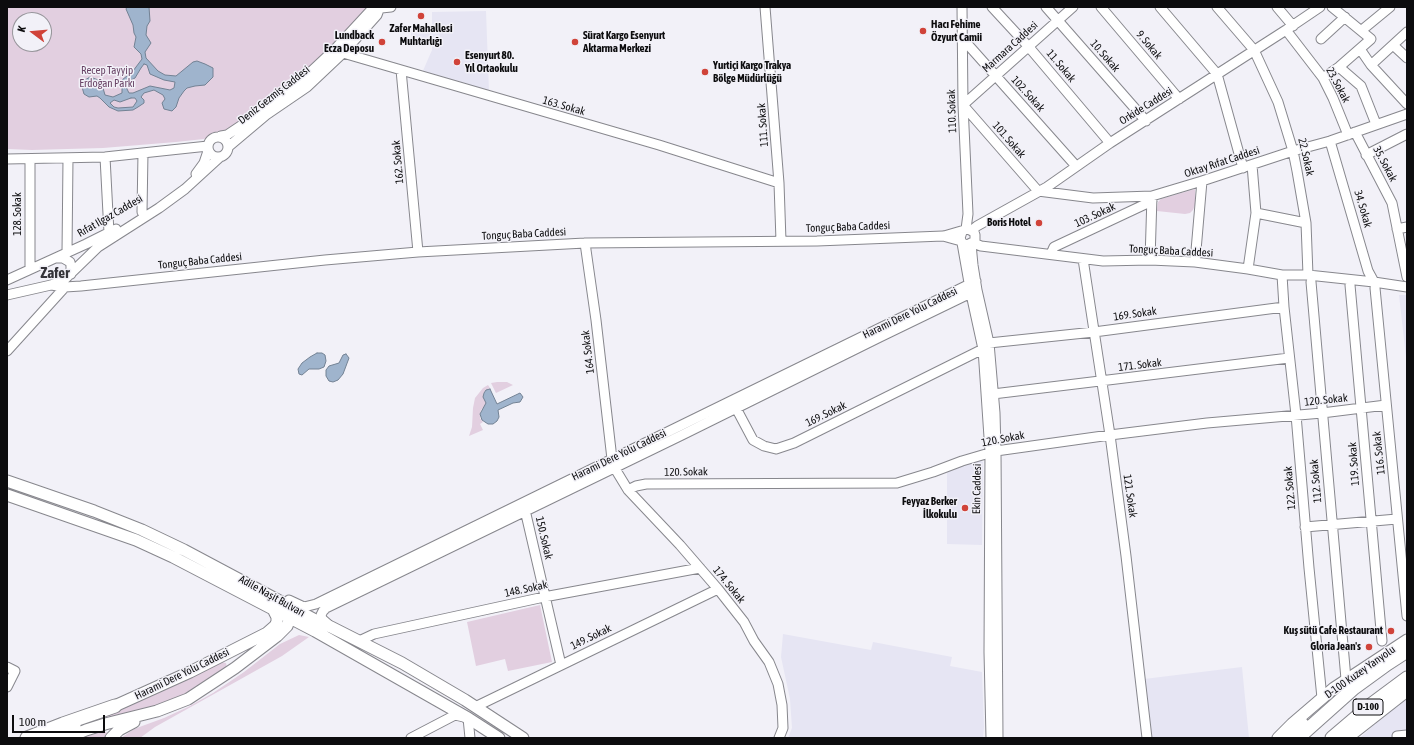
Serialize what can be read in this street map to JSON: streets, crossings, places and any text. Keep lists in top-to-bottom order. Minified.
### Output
{"streets":{"highway":["D-100"],"main road":["Harami Dere Yolu Caddesi","Adile Naşit Bulvarı","D-100 Kuzey Yanyolu"],"street":["9. Sokak","Marmara Caddesi","10. Sokak","11. Sokak","23. Sokak","102. Sokak","Deniz Gezmiş Caddesi","163. Sokak","Orkide Caddesi","110. Sokak","111. Sokak","101. Sokak","22. Sokak","162. Sokak","Oktay Rıfat Caddesi","35. Sokak","34. Sokak","128. Sokak","103. Sokak","Rıfat Ilgaz Caddesi","Tonguç Baba Caddesi","169. Sokak","164. Sokak","171. Sokak","120. Sokak","116. Sokak","119. Sokak","112. Sokak","122. Sokak","Ekin Caddesi","121. Sokak","150. Sokak","174. Sokak","148. Sokak","149. Sokak"]},"crossings":[["9. Sokak","Orkide Caddesi"],["Marmara Caddesi","10. Sokak"],["Marmara Caddesi","11. Sokak"],["Marmara Caddesi","102. Sokak"],["Marmara Caddesi","110. Sokak"],["Marmara Caddesi","101. Sokak"],["10. Sokak","Orkide Caddesi"],["11. Sokak","Orkide Caddesi"],["23. Sokak","Orkide Caddesi"],["23. Sokak","Oktay Rıfat Caddesi"],["23. Sokak","35. Sokak"],["102. Sokak","Orkide Caddesi"],["102. Sokak","110. Sokak"],["Deniz Gezmiş Caddesi","163. Sokak"],["Deniz Gezmiş Caddesi","Rıfat Ilgaz Caddesi"],["163. Sokak","111. Sokak"],["163. Sokak","162. Sokak"],["Orkide Caddesi","110. Sokak"],["Orkide Caddesi","101. Sokak"],["Orkide Caddesi","22. Sokak"],["Orkide Caddesi","Oktay Rıfat Caddesi"],["Orkide Caddesi","Tonguç Baba Caddesi"],["Orkide Caddesi","Ekin Caddesi"],["110. Sokak","101. Sokak"],["110. Sokak","Tonguç Baba Caddesi"],["110. Sokak","Ekin Caddesi"],["111. Sokak","Tonguç Baba Caddesi"],["101. Sokak","Oktay Rıfat Caddesi"],["22. Sokak","Oktay Rıfat Caddesi"],["22. Sokak","Tonguç Baba Caddesi"],["22. Sokak","112. Sokak"],["162. Sokak","Tonguç Baba Caddesi"],["Oktay Rıfat Caddesi","35. Sokak"],["Oktay Rıfat Caddesi","34. Sokak"],["Oktay Rıfat Caddesi","103. Sokak"],["34. Sokak","Tonguç Baba Caddesi"],["34. Sokak","116. Sokak"],["128. Sokak","Rıfat Ilgaz Caddesi"],["103. Sokak","Tonguç Baba Caddesi"],["Rıfat Ilgaz Caddesi","Tonguç Baba Caddesi"],["Tonguç Baba Caddesi","164. Sokak"],["Tonguç Baba Caddesi","116. Sokak"],["Tonguç Baba Caddesi","119. Sokak"],["Tonguç Baba Caddesi","112. Sokak"],["Tonguç Baba Caddesi","122. Sokak"],["Tonguç Baba Caddesi","Ekin Caddesi"],["Tonguç Baba Caddesi","121. Sokak"],["Harami Dere Yolu Caddesi","169. Sokak"],["Harami Dere Yolu Caddesi","164. Sokak"],["Harami Dere Yolu Caddesi","Ekin Caddesi"],["Harami Dere Yolu Caddesi","150. Sokak"],["Harami Dere Yolu Caddesi","174. Sokak"],["Harami Dere Yolu Caddesi","Adile Naşit Bulvarı"],["169. Sokak","122. Sokak"],["169. Sokak","Ekin Caddesi"],["169. Sokak","121. Sokak"],["164. Sokak","174. Sokak"],["171. Sokak","122. Sokak"],["171. Sokak","Ekin Caddesi"],["171. Sokak","121. Sokak"],["120. Sokak","116. Sokak"],["120. Sokak","119. Sokak"],["120. Sokak","112. Sokak"],["120. Sokak","122. Sokak"],["120. Sokak","Ekin Caddesi"],["120. Sokak","121. Sokak"],["120. Sokak","174. Sokak"],["112. Sokak","D-100 Kuzey Yanyolu"],["112. Sokak","D-100"],["122. Sokak","D-100 Kuzey Yanyolu"],["150. Sokak","148. Sokak"],["150. Sokak","149. Sokak"],["174. Sokak","148. Sokak"],["174. Sokak","149. Sokak"],["148. Sokak","Adile Naşit Bulvarı"],["Adile Naşit Bulvarı","149. Sokak"],["D-100 Kuzey Yanyolu","D-100"]],"districts":["Zafer"],"parks":["Recep Tayyip Erdoğan Parkı"],"places":["Zafer Mahallesi Muhtarlığı","Hacı Fehime Özyurt Camii","Lundback Ecza Deposu","Sürat Kargo Esenyurt Aktarma Merkezi","Esenyurt 80. Yıl Ortaokulu","Yurtiçi Kargo Trakya Bölge Müdürlüğü","Boris Hotel","Feyyaz Berker İlkokulu","Kuş sütü Cafe Restaurant","Gloria Jean's"],"scale_bar":"100 m","north":"left"}
